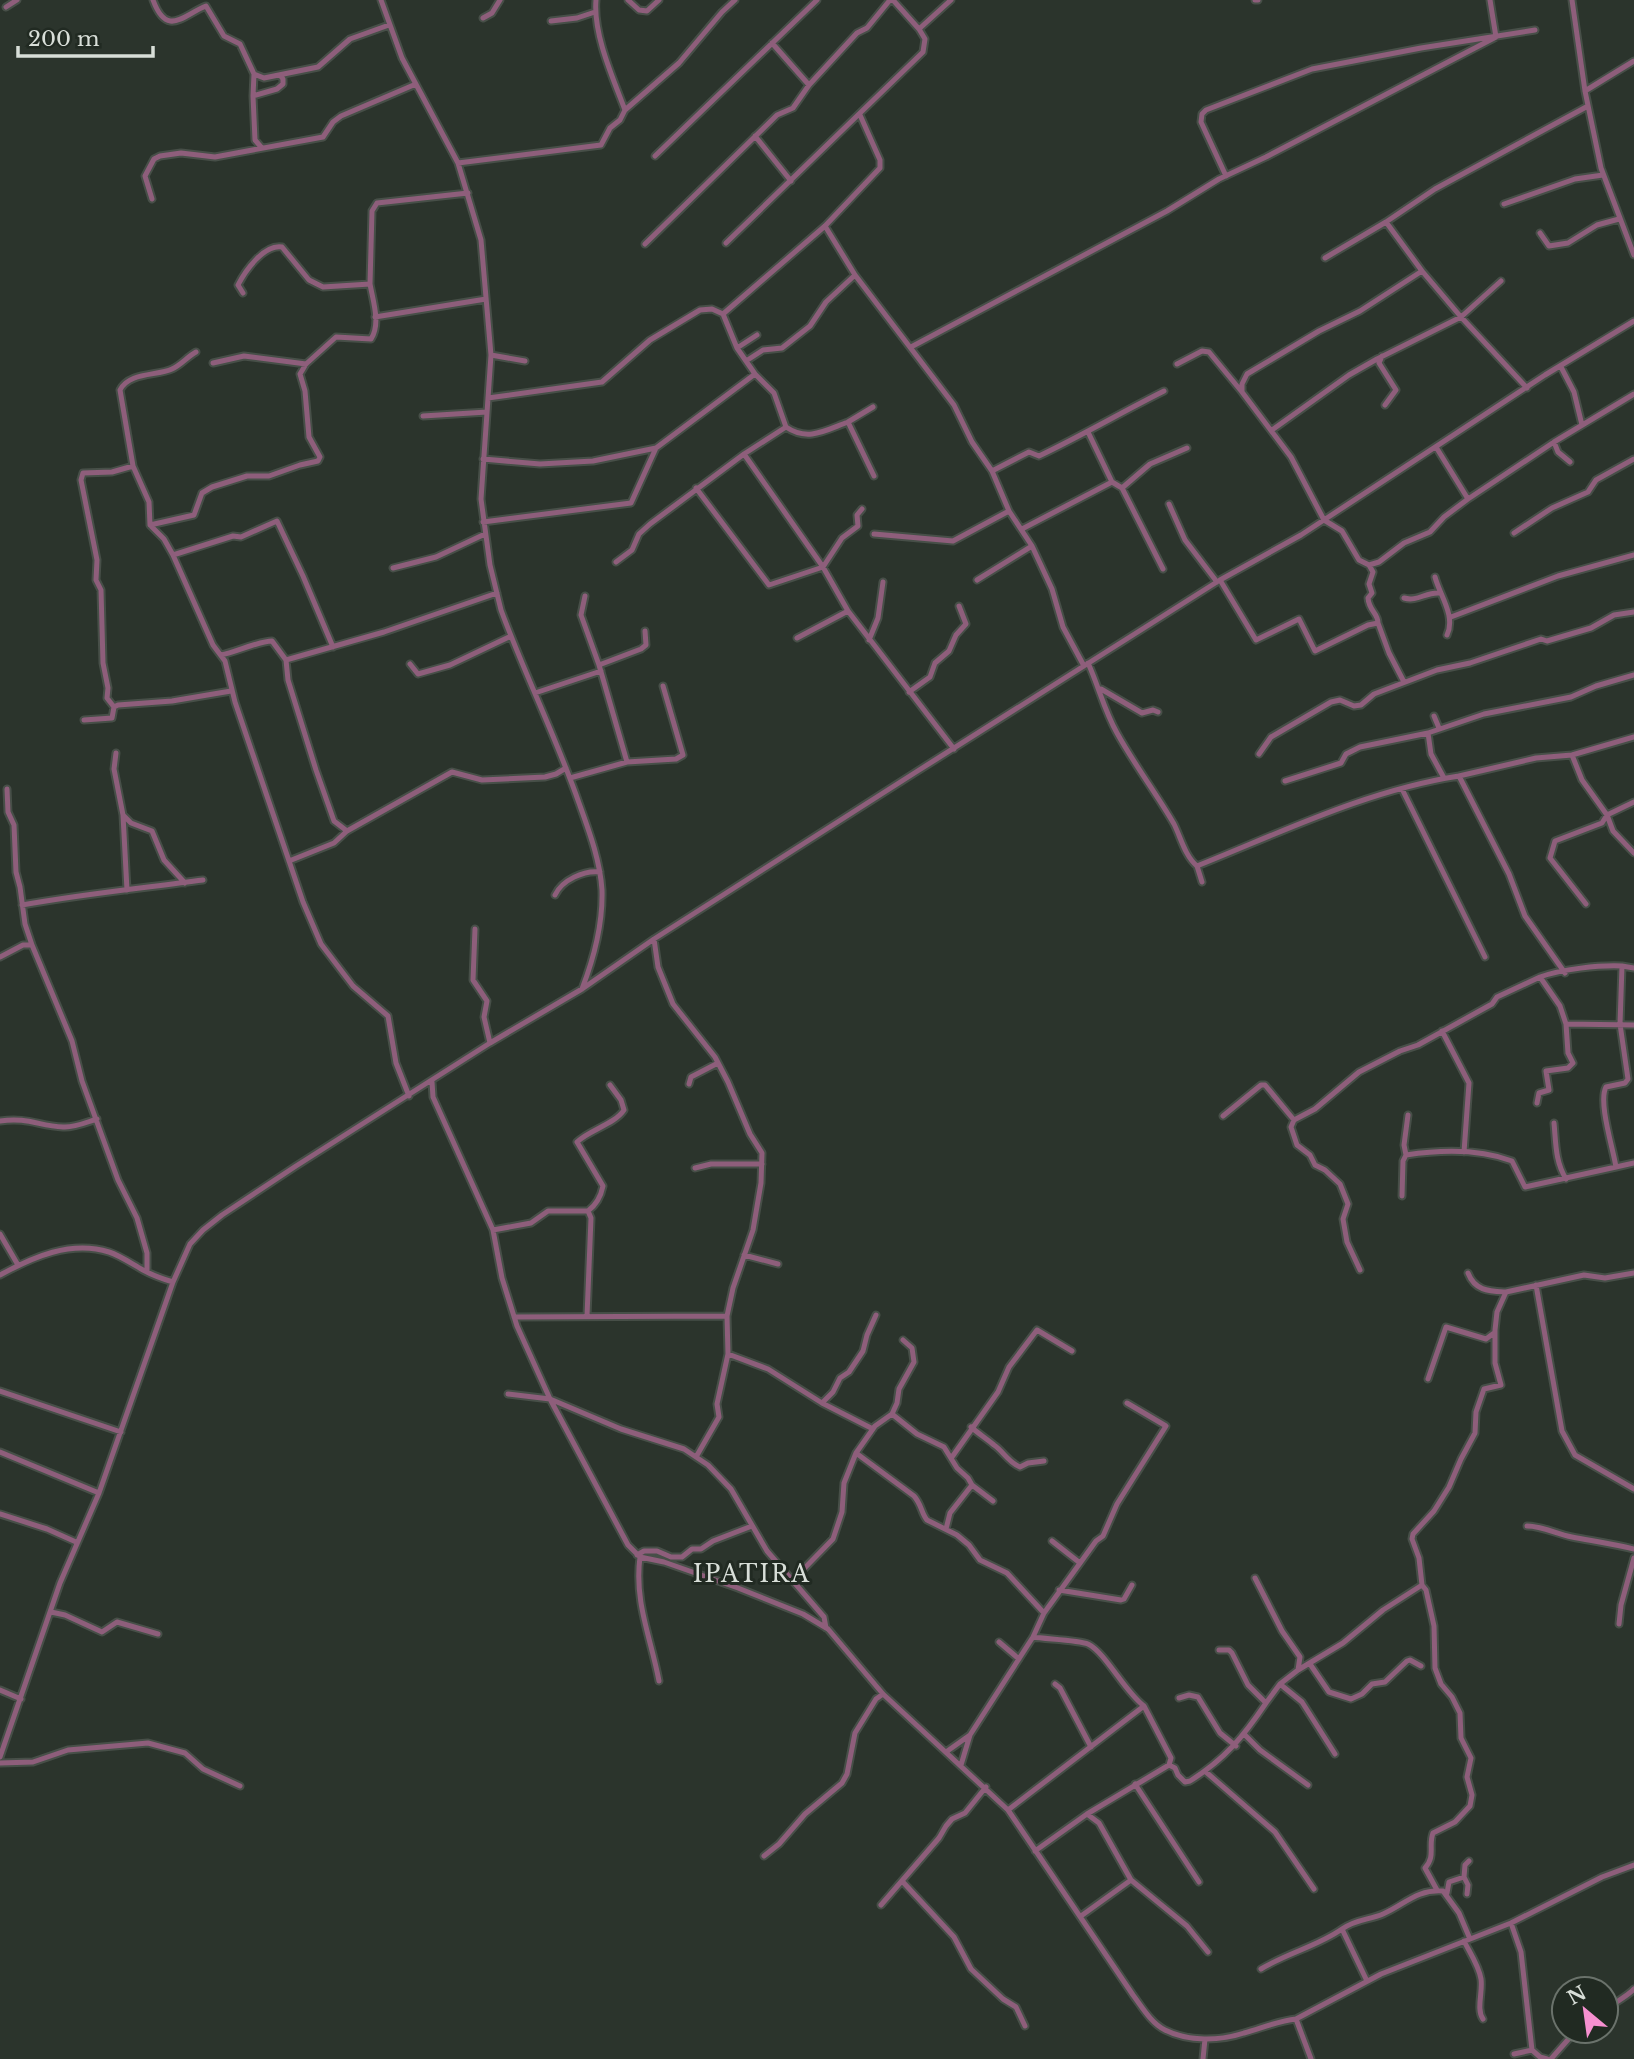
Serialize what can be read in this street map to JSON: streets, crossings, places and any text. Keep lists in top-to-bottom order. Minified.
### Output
{"districts":["IPATIRA"],"scale_bar":"200 m","north":"top left"}
